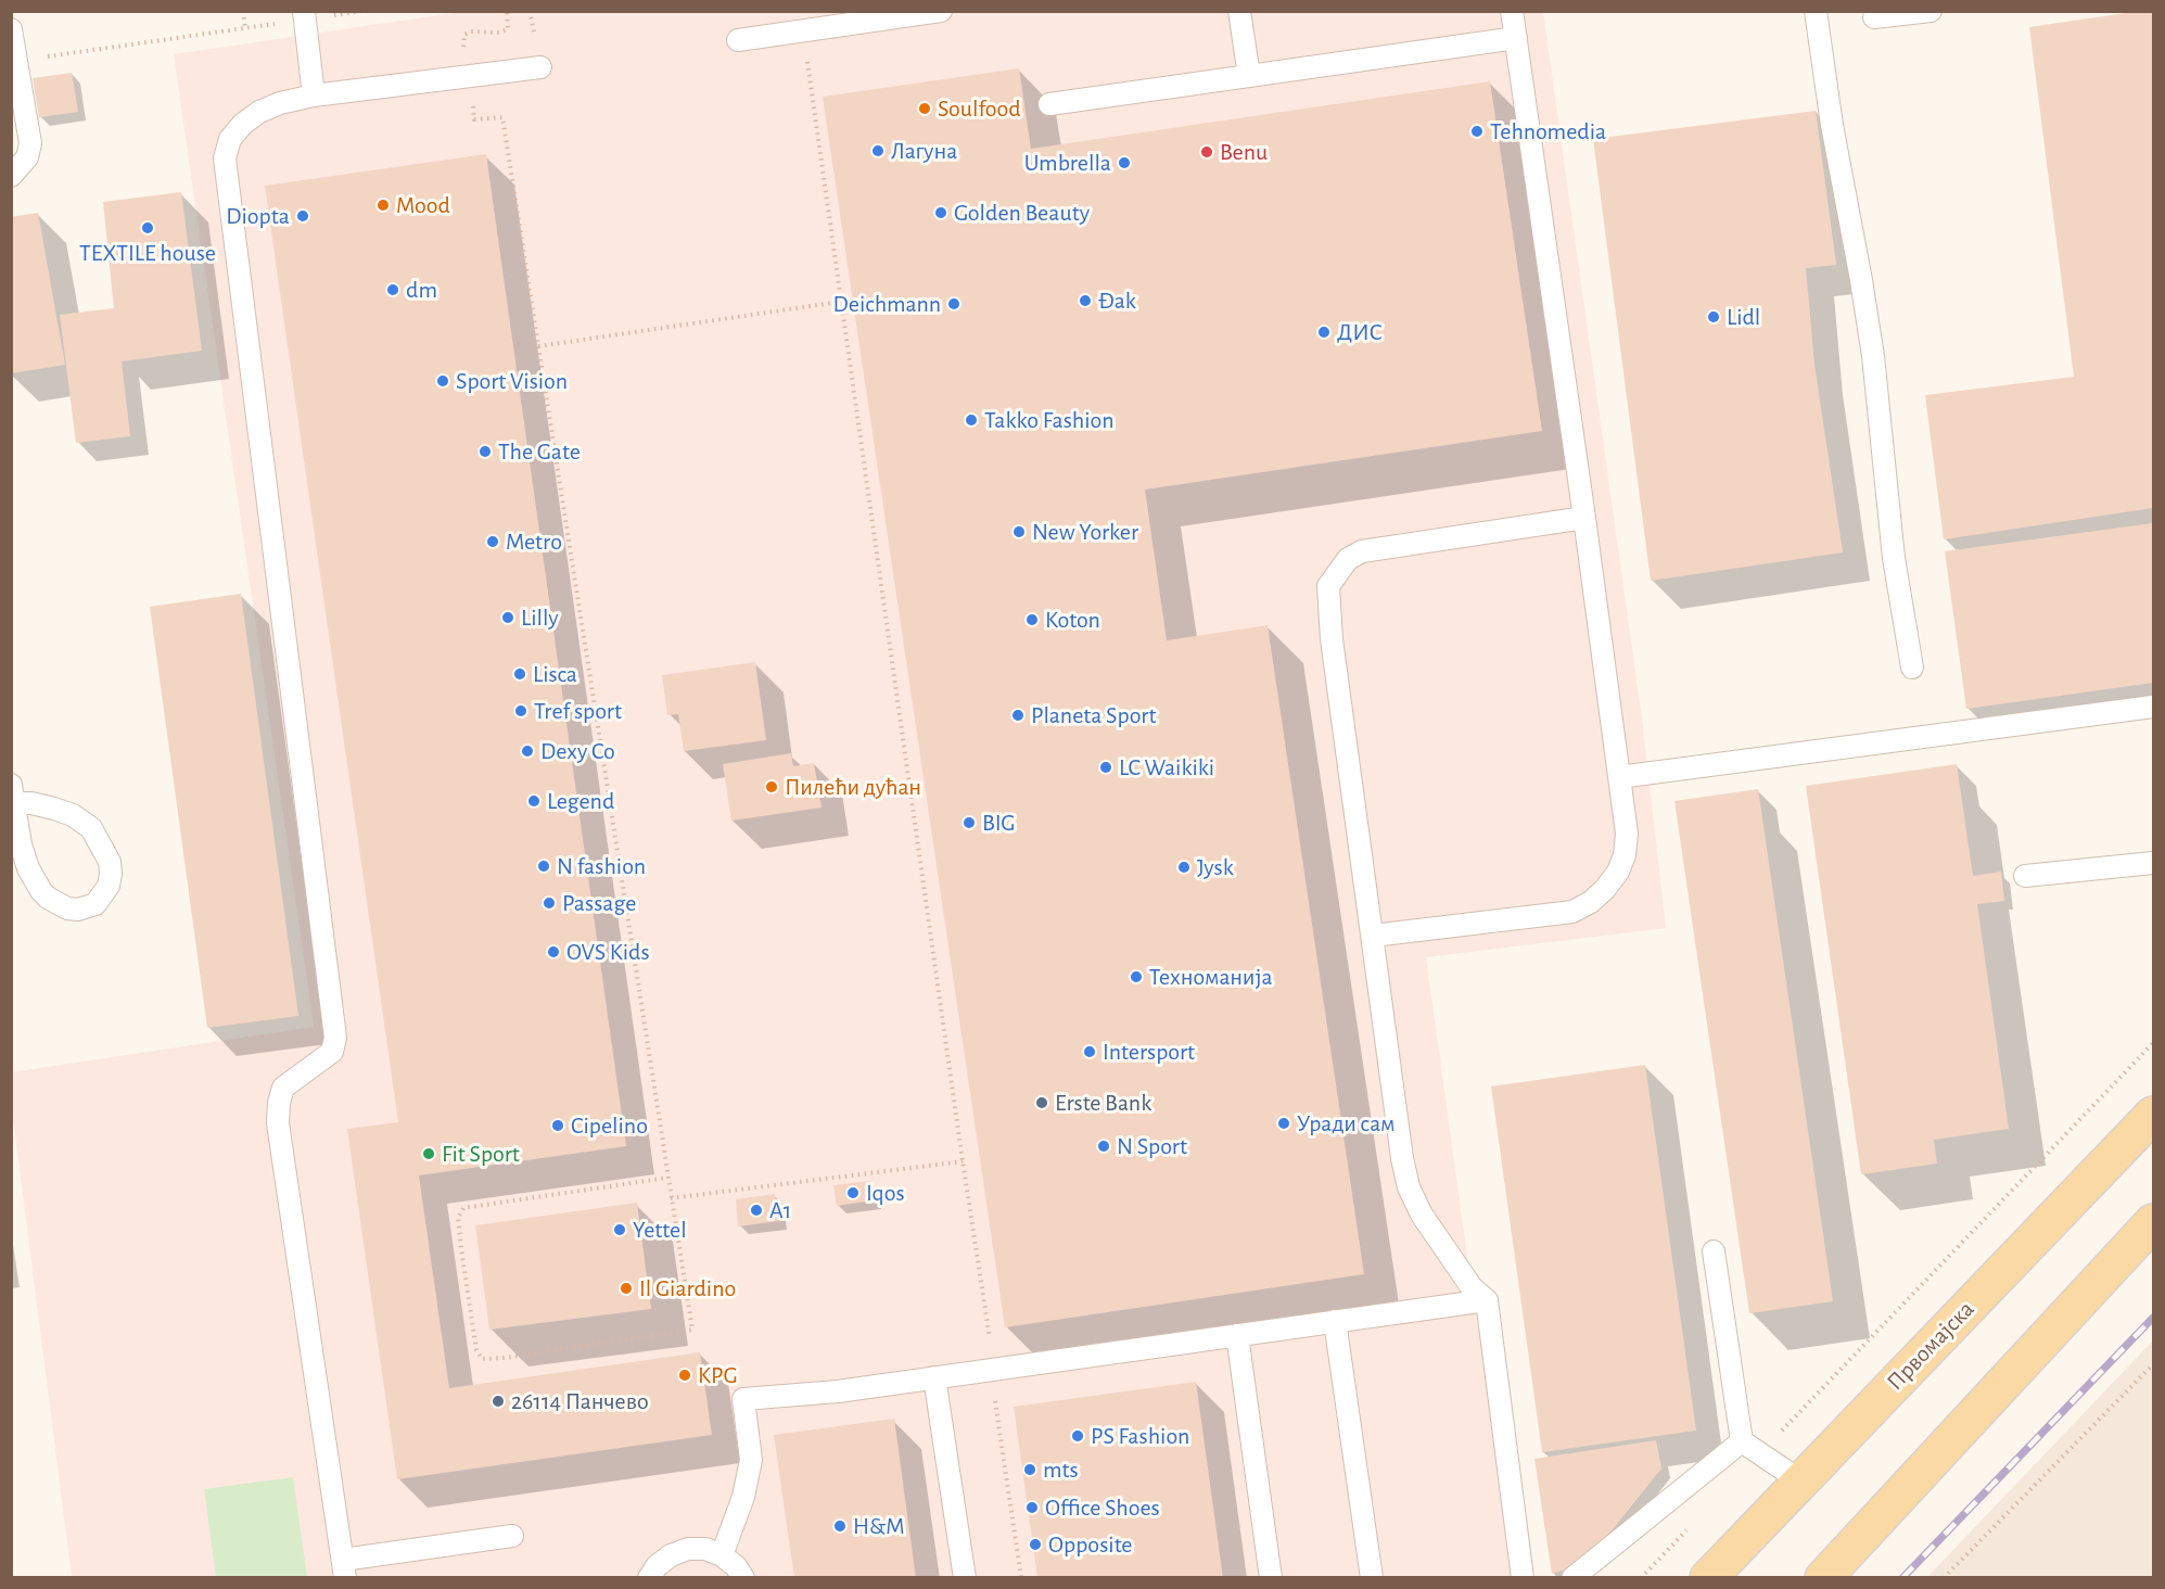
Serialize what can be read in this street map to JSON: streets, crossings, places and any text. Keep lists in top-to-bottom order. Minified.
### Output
{"streets":{"main road":["Првомајска"]},"places":["Soulfood","Tehnomedia","Лагуна","Benu","Umbrella","Mood","Golden Beauty","Diopta","TEXTILE house","dm","Đak","Deichmann","Lidl","ДИС","Sport Vision","Takko Fashion","The Gate","New Yorker","Metro","Lilly","Koton","Lisca","Tref sport","Planeta Sport","Dexy Co","LC Waikiki","Пилећи дућан","Legend","BIG","N fashion","Jysk","Passage","OVS Kids","Техноманија","Intersport","Erste Bank","Уради сам","Cipelino","N Sport","Fit Sport","Iqos","A1","Yettel","Il Giardino","KPG","26114 Панчево","PS Fashion","mts","Office Shoes","H&M","Opposite"]}
